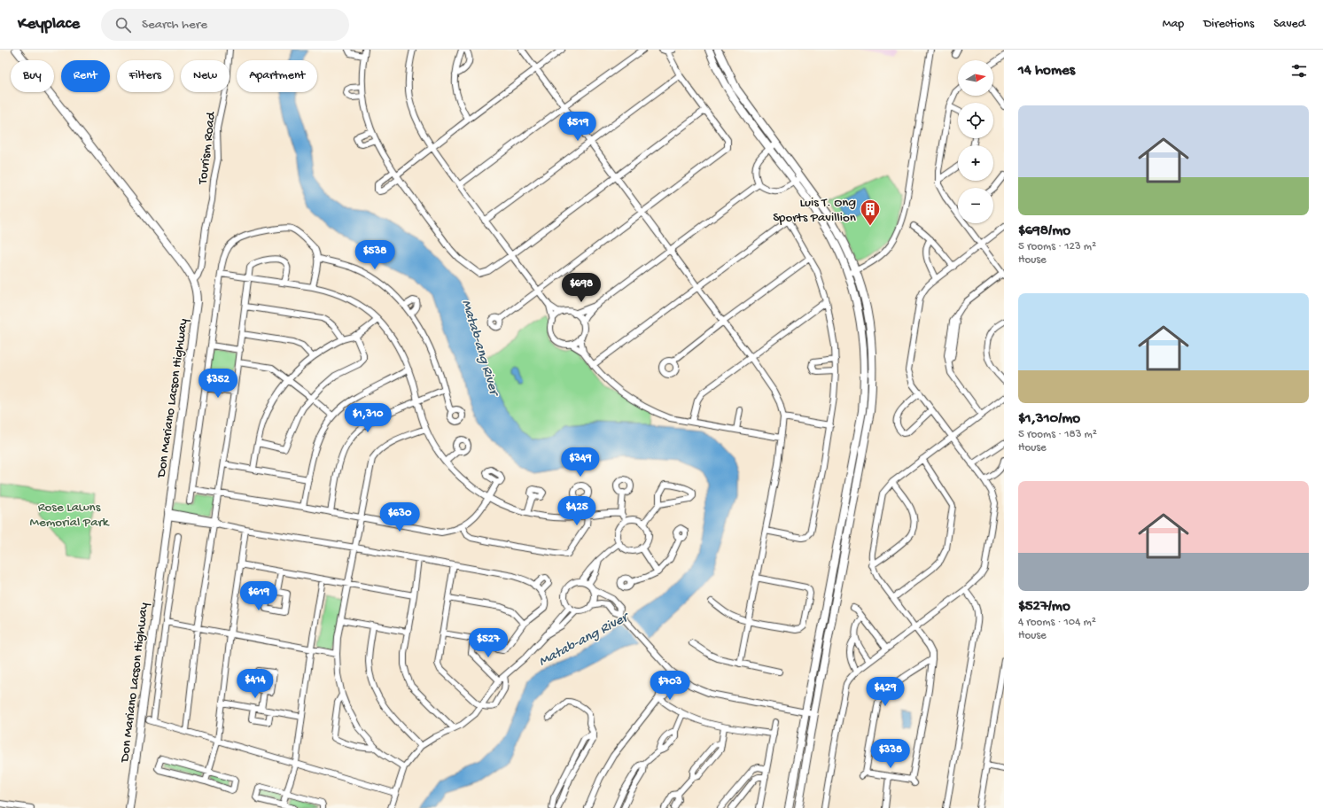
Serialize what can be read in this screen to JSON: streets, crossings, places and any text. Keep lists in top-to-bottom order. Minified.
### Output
{"streets":{"street":["Tourism Road","Don Mariano Lacson Highway"]},"crossings":[["Tourism Road","Don Mariano Lacson Highway"]],"water":["Matab-ang River"],"parks":["Rose Lawns Memorial Park"],"places":{"building":["Luis T. Ong Sports Pavillion"]},"north":"right","page":{"header":"Keyplace","search":"Search here","nav":["Map","Directions","Saved"],"heading":"14 homes","map_buttons":["+","−"],"chip":["Buy","Rent","Filters","New","Apartment"],"list":[{"name":"$698/mo","note":"5 rooms · 123 m² · House"},{"name":"$1,310/mo","note":"5 rooms · 183 m² · House"},{"name":"$527/mo","note":"4 rooms · 104 m² · House"}],"price":["$519","$538","$698","$352","$1,310","$349","$425","$630","$619","$527","$414","$703","$429","$338"]}}
